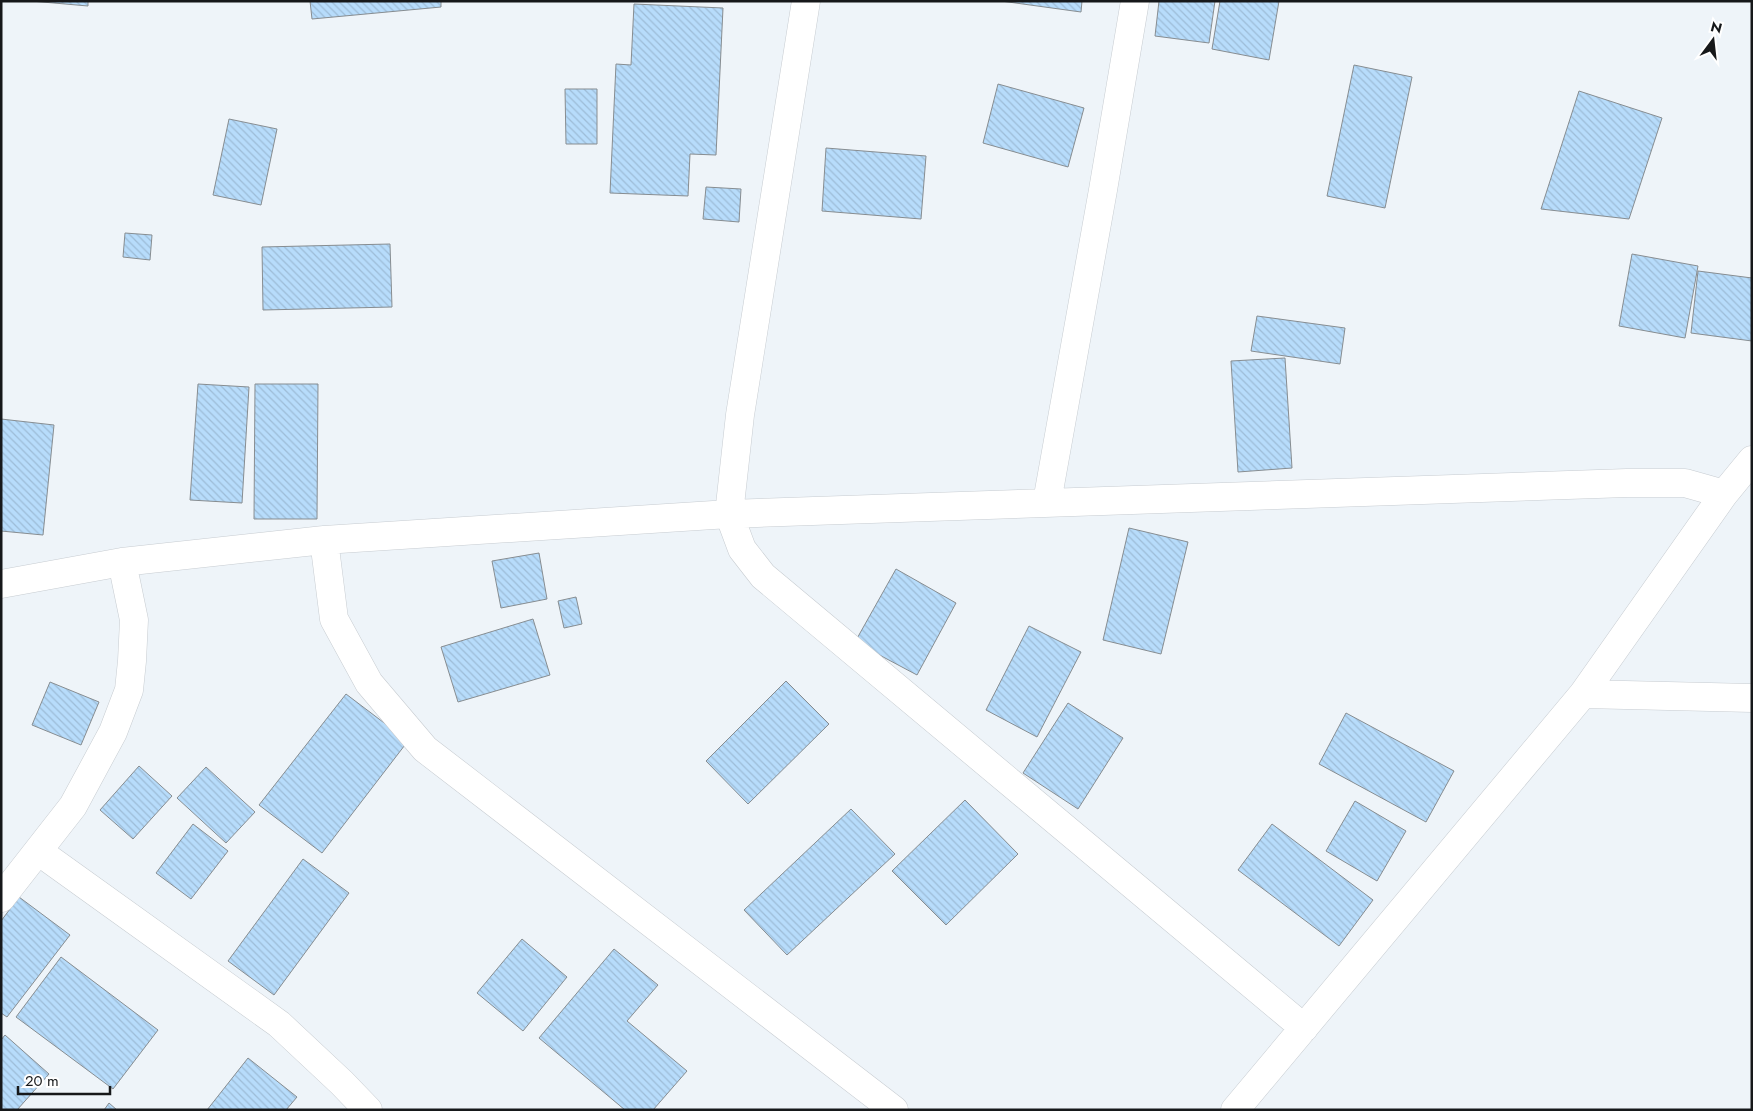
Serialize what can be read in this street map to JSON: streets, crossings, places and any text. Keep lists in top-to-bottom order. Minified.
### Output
{"scale_bar":"20 m","north":"top"}
